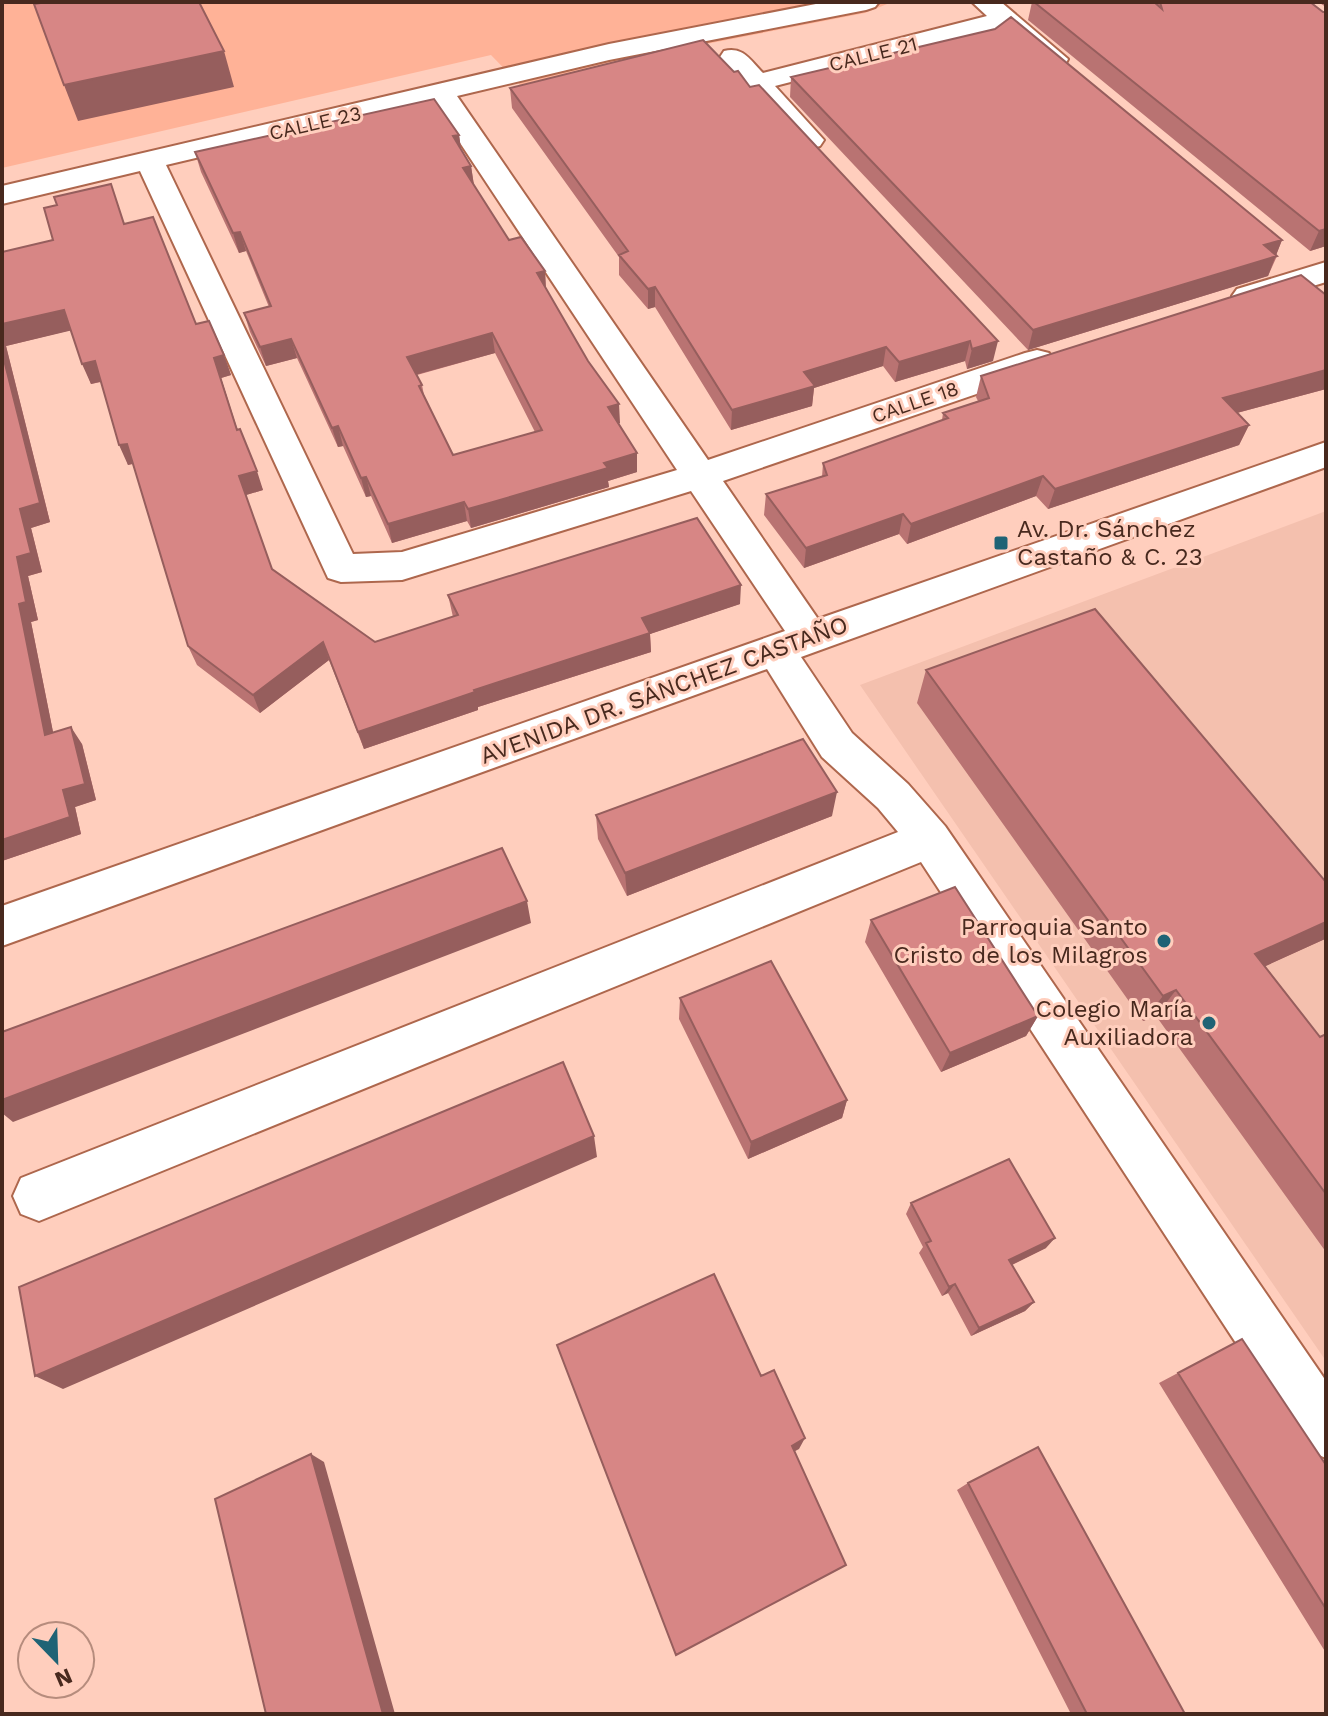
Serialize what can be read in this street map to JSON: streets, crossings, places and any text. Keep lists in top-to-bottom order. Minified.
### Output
{"streets":{"street":["CALLE 21","CALLE 23","CALLE 18","AVENIDA DR. SÁNCHEZ CASTAÑO"]},"crossings":[["CALLE 23","CALLE 18"]],"places":{"transit":["Av. Dr. Sánchez Castaño & C. 23"],"other":["Parroquia Santo Cristo de los Milagros","Colegio María Auxiliadora"]},"north":"bottom right"}
